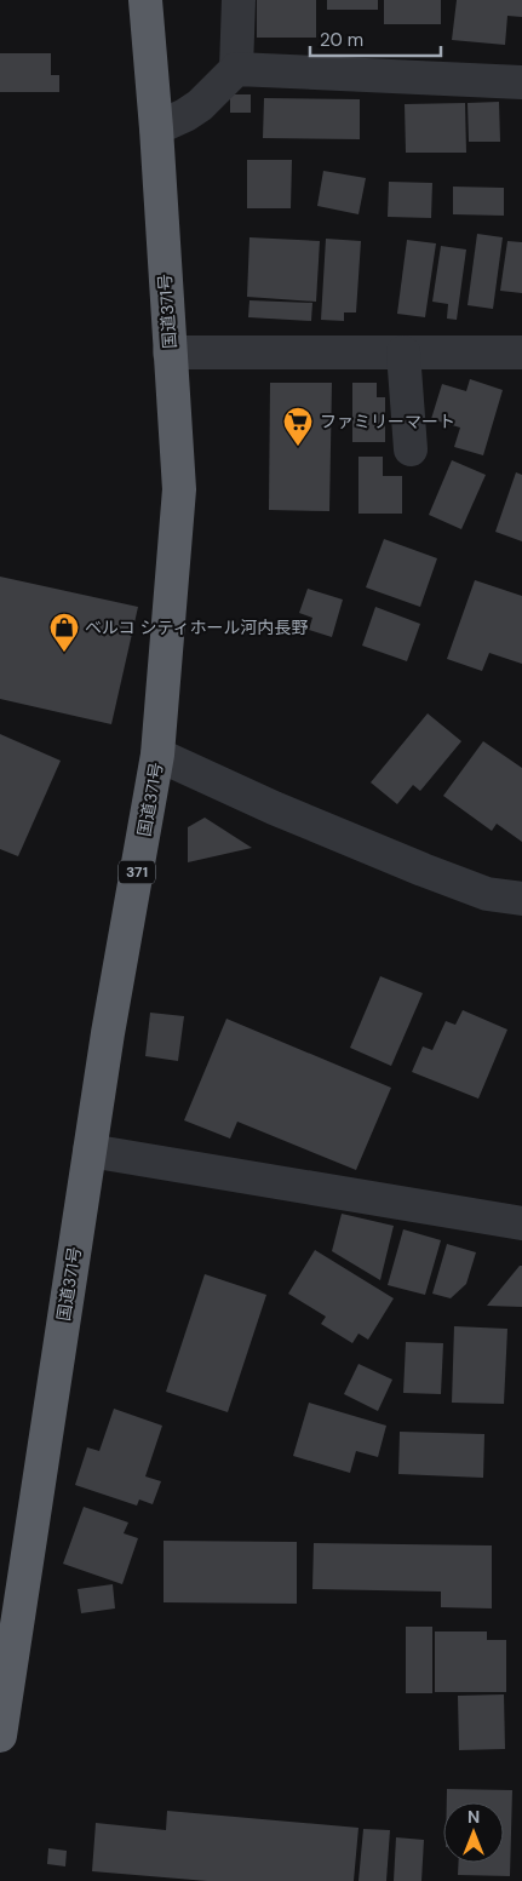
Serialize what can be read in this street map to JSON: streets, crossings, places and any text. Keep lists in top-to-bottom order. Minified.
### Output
{"streets":{"highway":["国道371号","371"]},"places":{"supermarket":["ファミリーマート"],"shop":["ベルコ シティホール河内長野"]},"scale_bar":"20 m","north":"top"}
